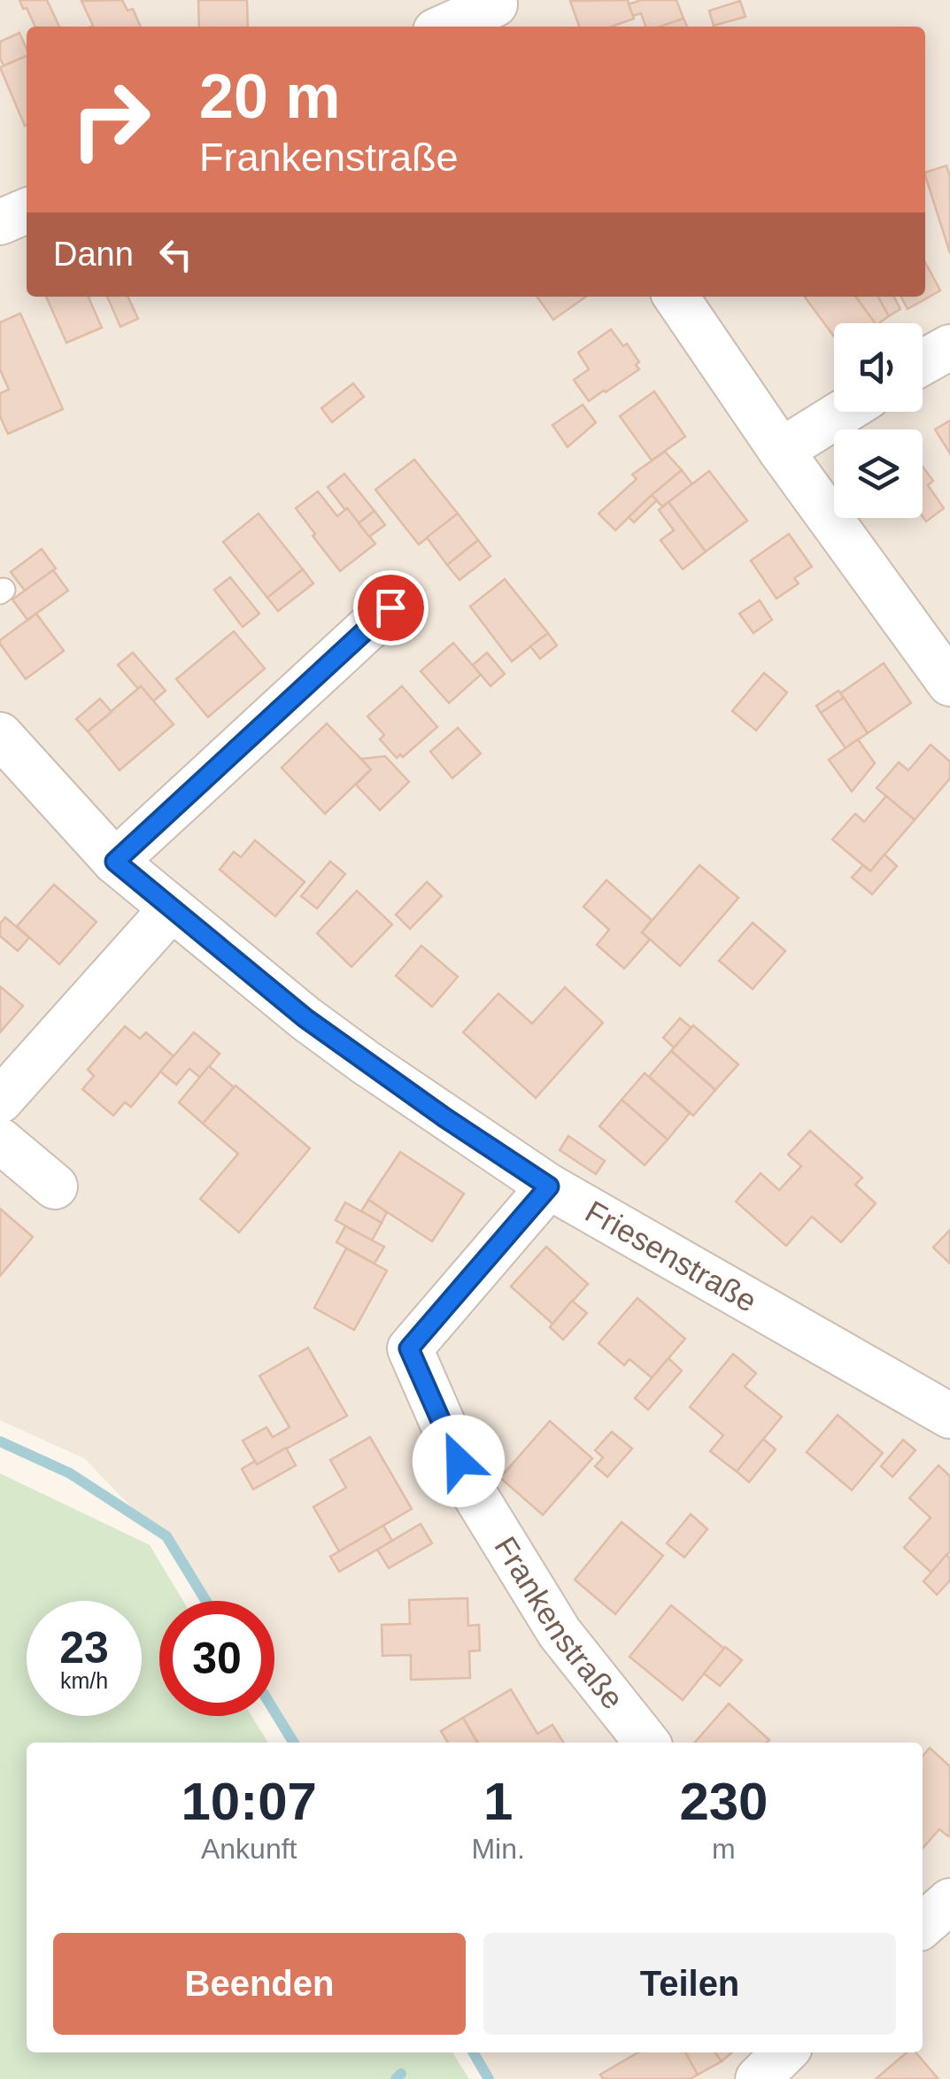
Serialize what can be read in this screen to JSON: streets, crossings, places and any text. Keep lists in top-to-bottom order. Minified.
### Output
{"streets":{"street":["Friesenstraße","Frankenstraße"]},"crossings":[["Friesenstraße","Frankenstraße"]],"page":{"turn":["20 m","Frankenstraße"],"then":"Dann","speed":"23 km/h","limit":"30","eta":["10:07","Ankunft","1","Min.","230","m"],"buttons":["Beenden","Teilen"]}}
